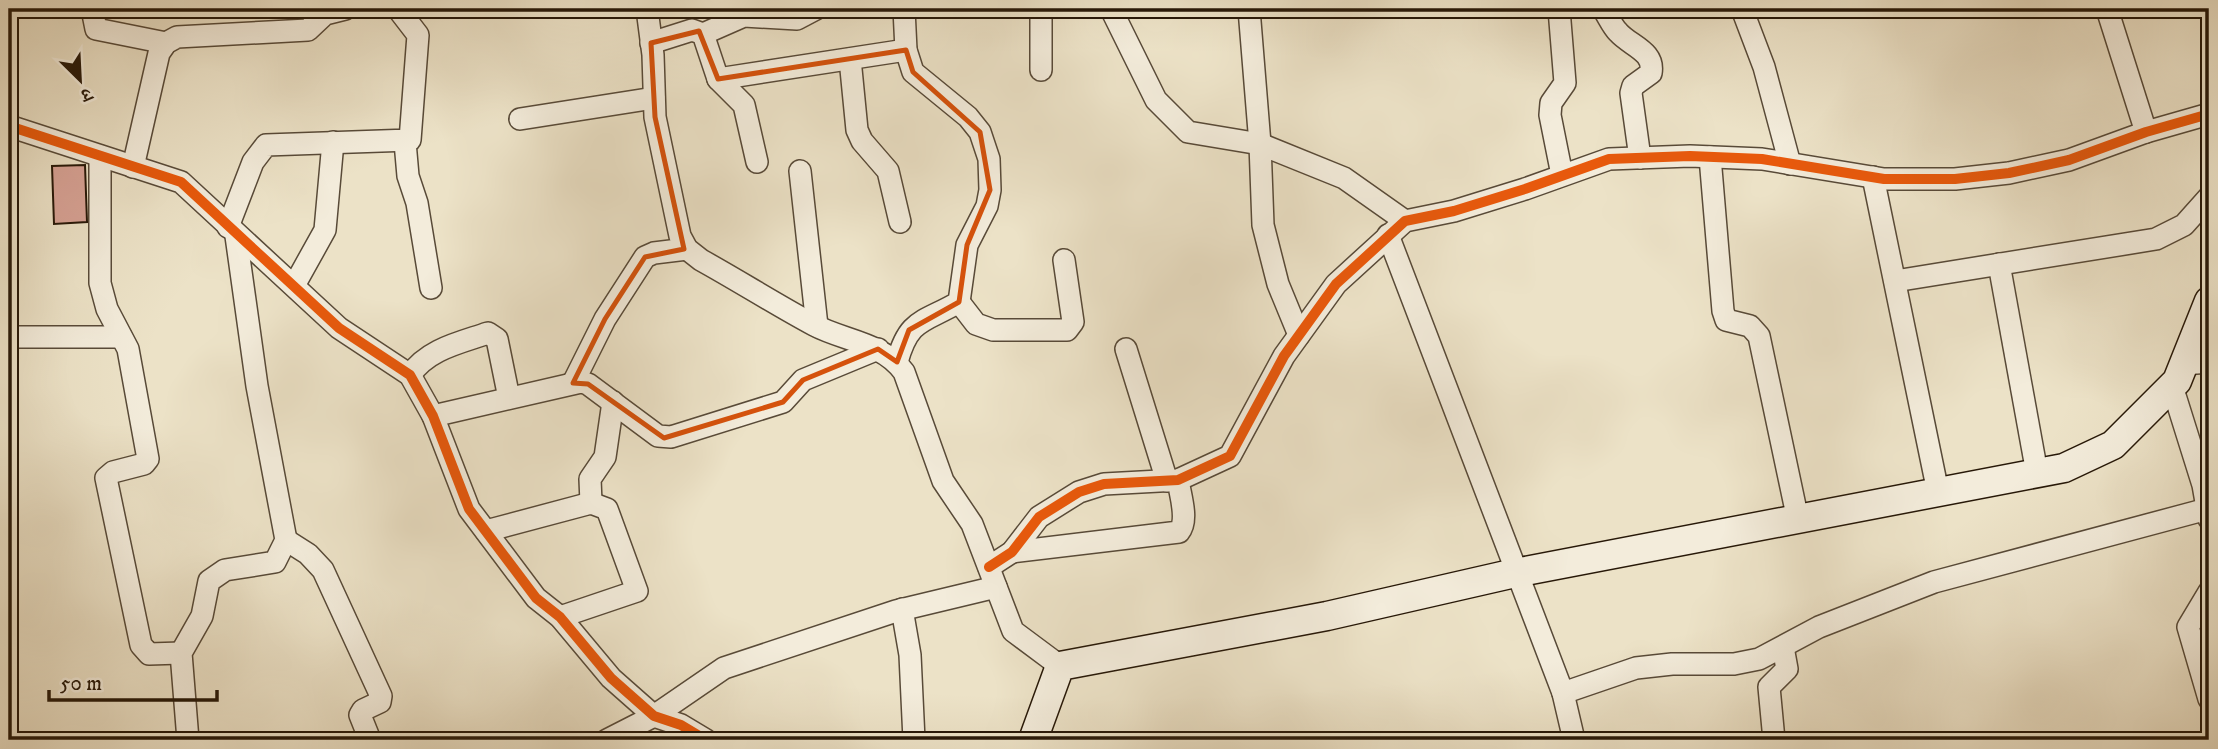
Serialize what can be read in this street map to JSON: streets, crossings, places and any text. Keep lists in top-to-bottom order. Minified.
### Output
{"scale_bar":"50 m","north":"bottom right"}
